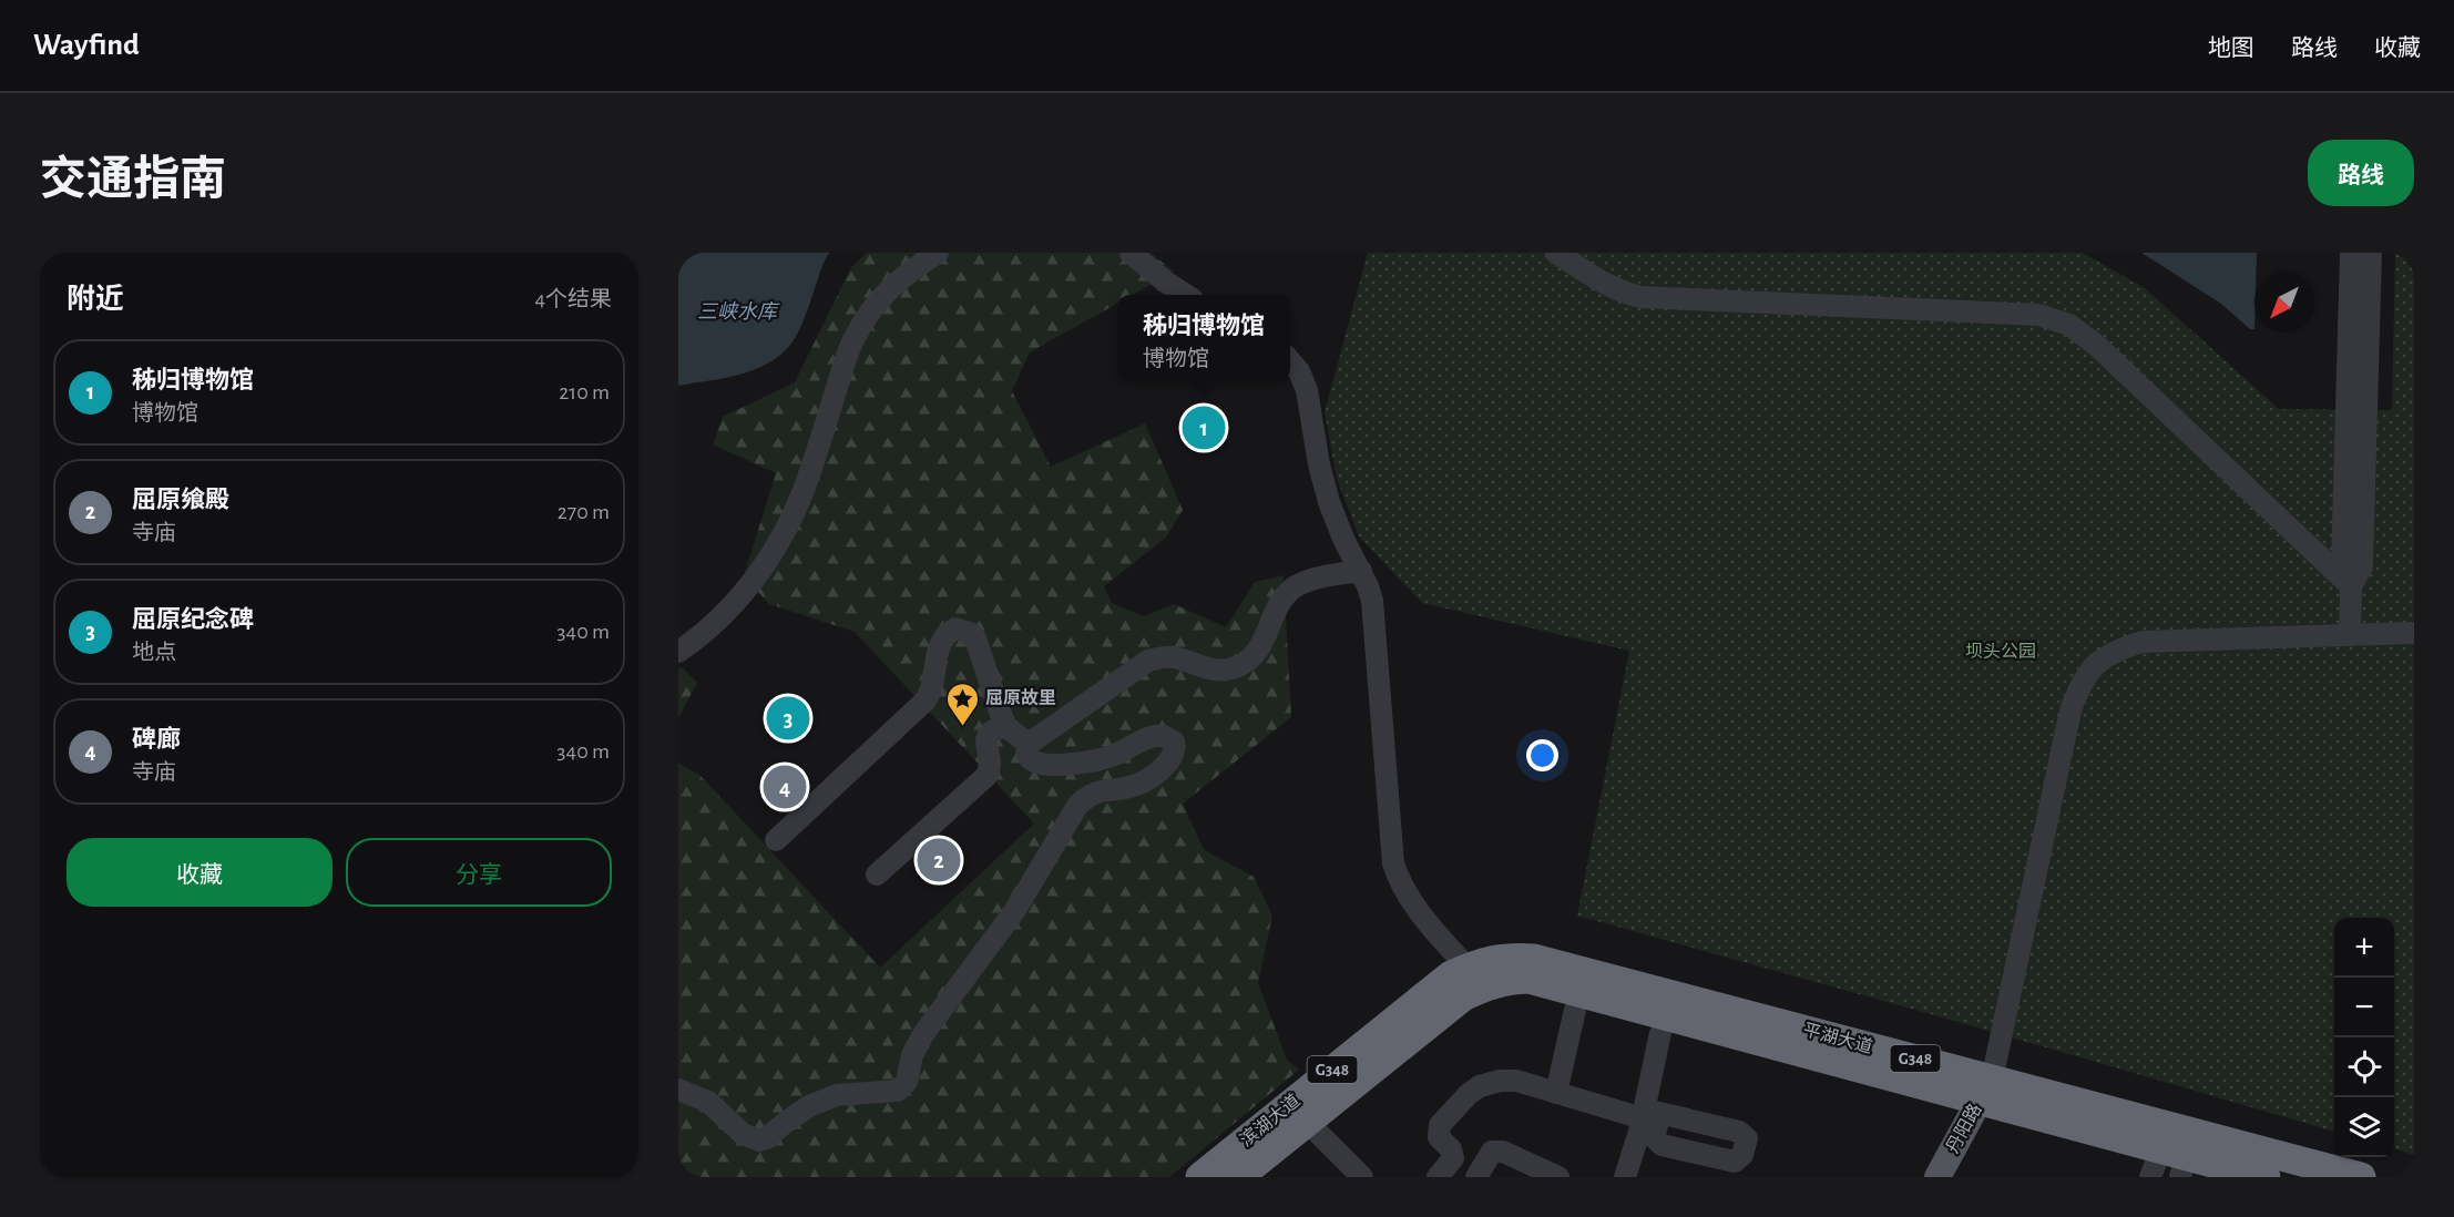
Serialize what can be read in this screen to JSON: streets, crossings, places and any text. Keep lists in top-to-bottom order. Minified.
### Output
{"streets":{"highway":["平湖大道","G348","滨湖大道"],"main road":["丹阳路"]},"crossings":[["平湖大道","滨湖大道"],["平湖大道","丹阳路"]],"water":["三峡水库"],"parks":["坝头公园"],"places":{"place":["屈原故里"]},"north":"bottom left","page":{"header":"Wayfind","nav":["地图","路线","收藏"],"title":"交通指南","buttons":["路线",["收藏","分享"]],"heading":["附近","4个结果"],"popup":["秭归博物馆","博物馆"],"list":[{"mark":"1","name":"秭归博物馆","note":"博物馆","value":"210 m"},{"mark":"2","name":"屈原飨殿","note":"寺庙","value":"270 m"},{"mark":"3","name":"屈原纪念碑","note":"地点","value":"340 m"},{"mark":"4","name":"碑廊","note":"寺庙","value":"340 m"}],"pins":["1","3","4","2"],"map_buttons":["+","−"]}}
